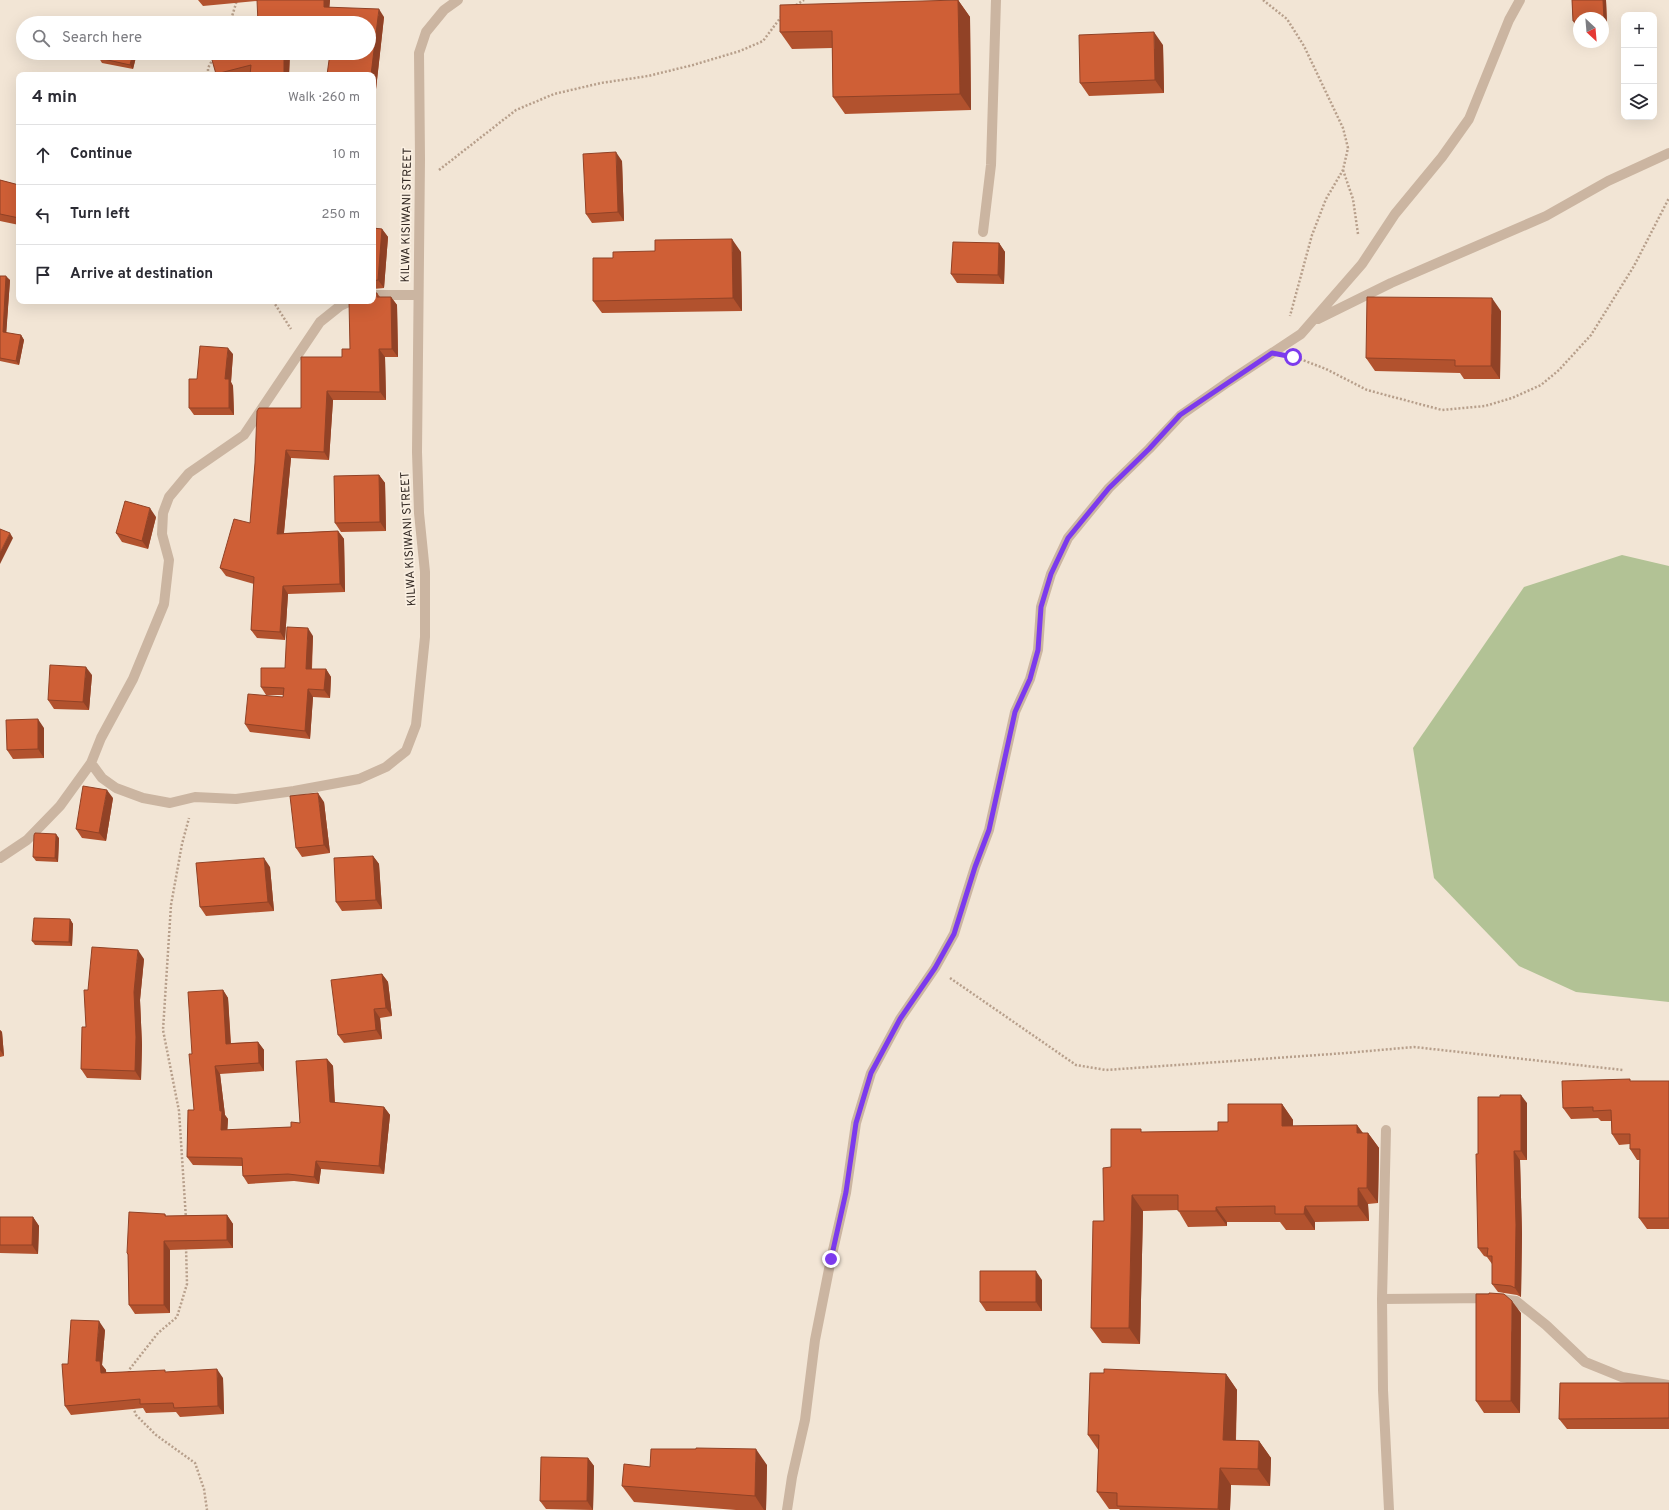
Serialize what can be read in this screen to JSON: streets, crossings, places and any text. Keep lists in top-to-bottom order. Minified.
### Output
{"streets":{"street":["KILWA KISIWANI STREET"]},"north":"bottom right","page":{"map_buttons":["+","−"],"search":"Search here","heading":["4 min","Walk · 260 m"],"list":[["Continue","10 m"],["Turn left","250 m"],"Arrive at destination"]}}
